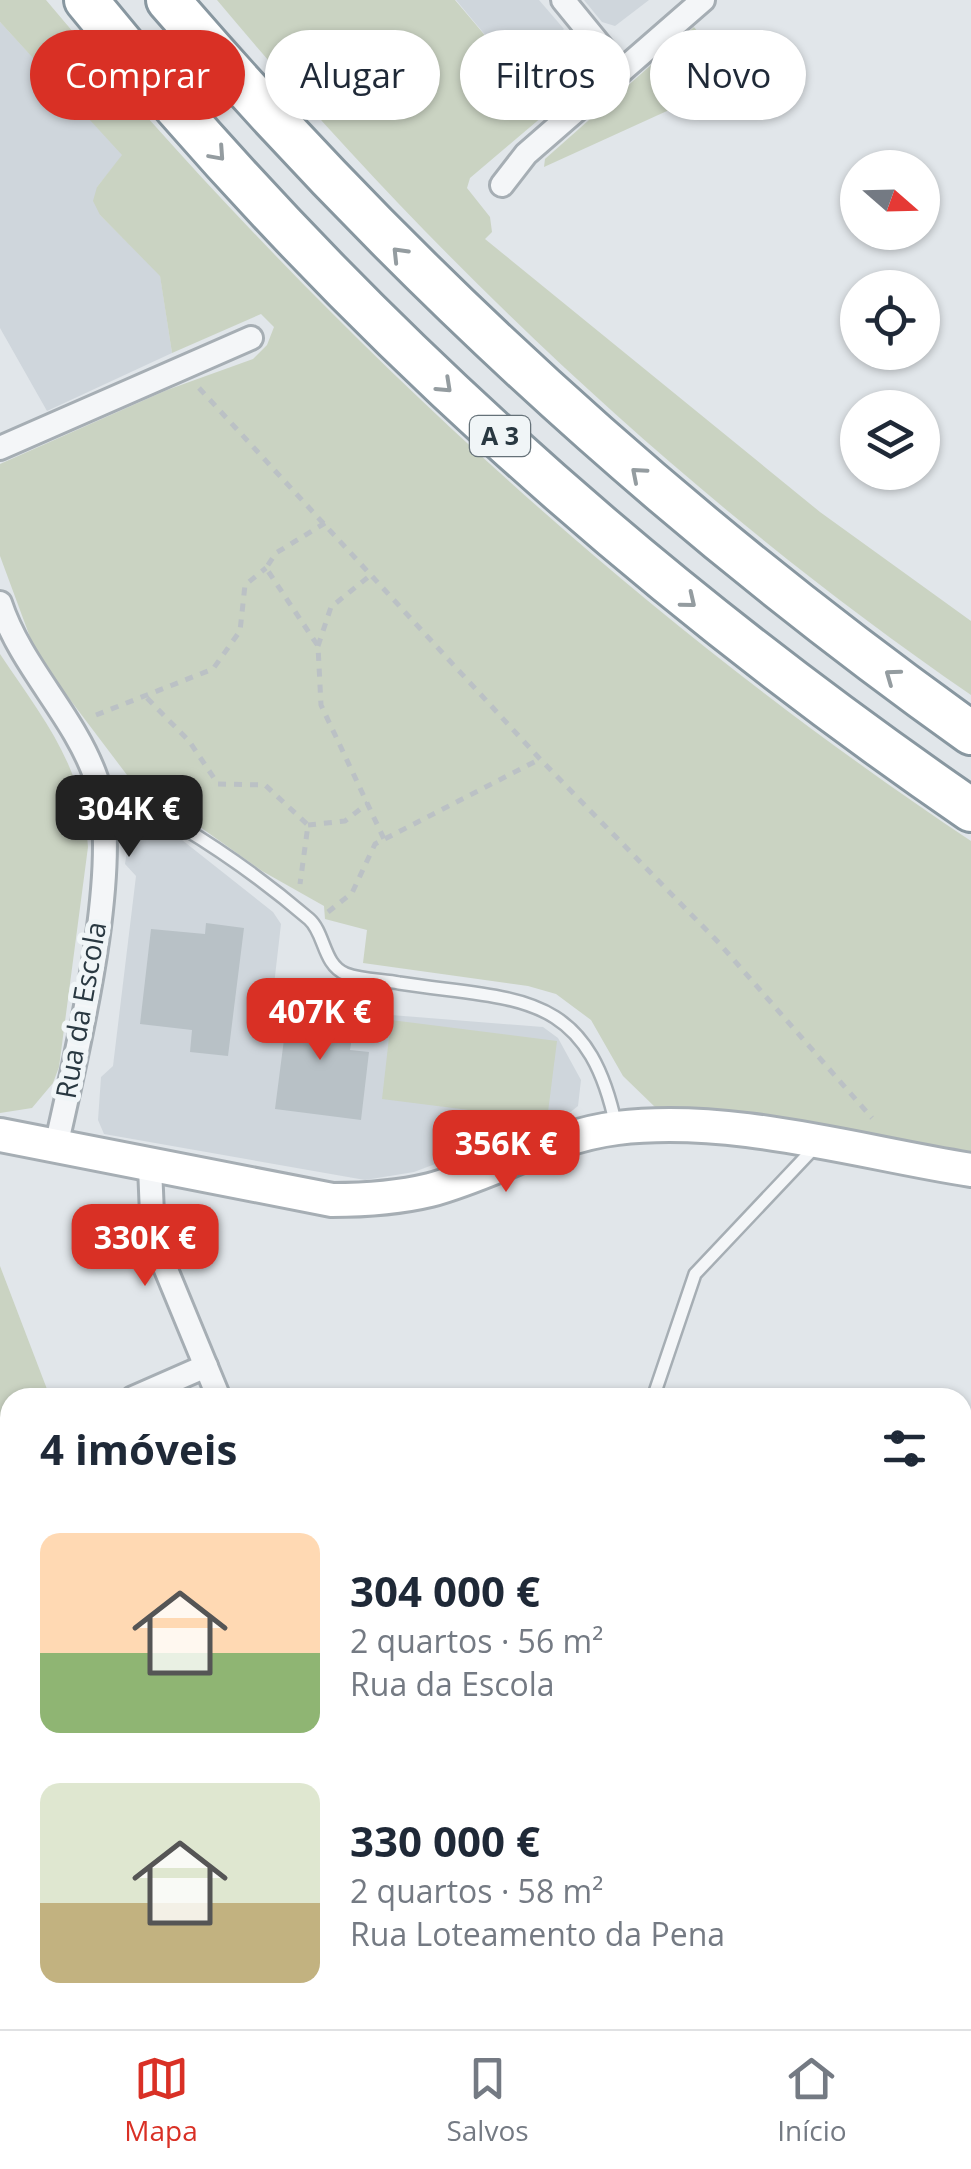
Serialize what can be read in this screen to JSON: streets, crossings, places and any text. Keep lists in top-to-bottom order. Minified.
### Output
{"streets":{"highway":["A 3"],"street":["Rua da Escola"]},"north":"right","page":{"chip":["Comprar","Alugar","Filtros","Novo"],"price":["304K €","407K €","356K €","330K €"],"heading":"4 imóveis","list":[{"name":"304 000 €","note":"2 quartos · 56 m² · Rua da Escola"},{"name":"330 000 €","note":"2 quartos · 58 m² · Rua Loteamento da Pena"}],"tabs":["Mapa","Salvos","Início"]}}
